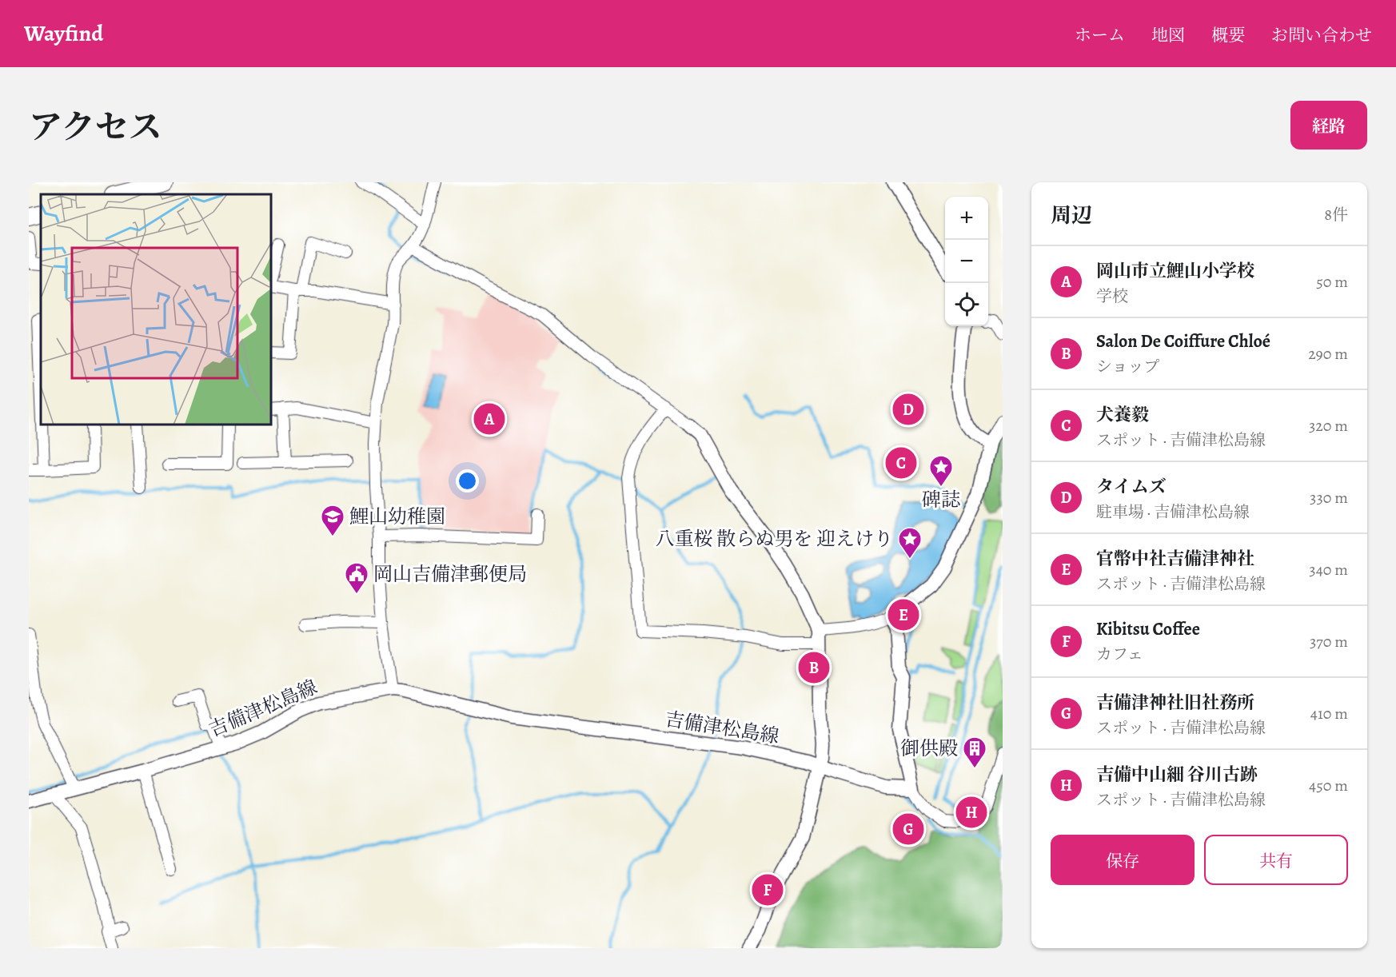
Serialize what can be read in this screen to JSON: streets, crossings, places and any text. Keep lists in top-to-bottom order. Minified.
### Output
{"streets":{"main road":["吉備津松島線"]},"places":{"place":["碑誌","八重桜 散らぬ男を 迎えけり"],"school or university":["鯉山幼稚園"],"public building":["岡山吉備津郵便局"],"building":["御供殿"]},"page":{"header":"Wayfind","nav":["ホーム","地図","概要","お問い合わせ"],"title":"アクセス","buttons":["経路",["保存","共有"]],"heading":["周辺","8件"],"map_buttons":["+","−"],"list":[{"mark":"A","name":"岡山市立鯉山小学校","note":"学校","value":"50 m"},{"mark":"B","name":"Salon De Coiffure Chloé","note":"ショップ","value":"290 m"},{"mark":"C","name":"犬養毅","note":"スポット · 吉備津松島線","value":"320 m"},{"mark":"D","name":"タイムズ","note":"駐車場 · 吉備津松島線","value":"330 m"},{"mark":"E","name":"官幣中社吉備津神社","note":"スポット · 吉備津松島線","value":"340 m"},{"mark":"F","name":"Kibitsu Coffee","note":"カフェ","value":"370 m"},{"mark":"G","name":"吉備津神社旧社務所","note":"スポット · 吉備津松島線","value":"410 m"},{"mark":"H","name":"吉備中山細 谷川古跡","note":"スポット · 吉備津松島線","value":"450 m"}],"pins":["D","A","C","E","B","H","G","F"]}}
